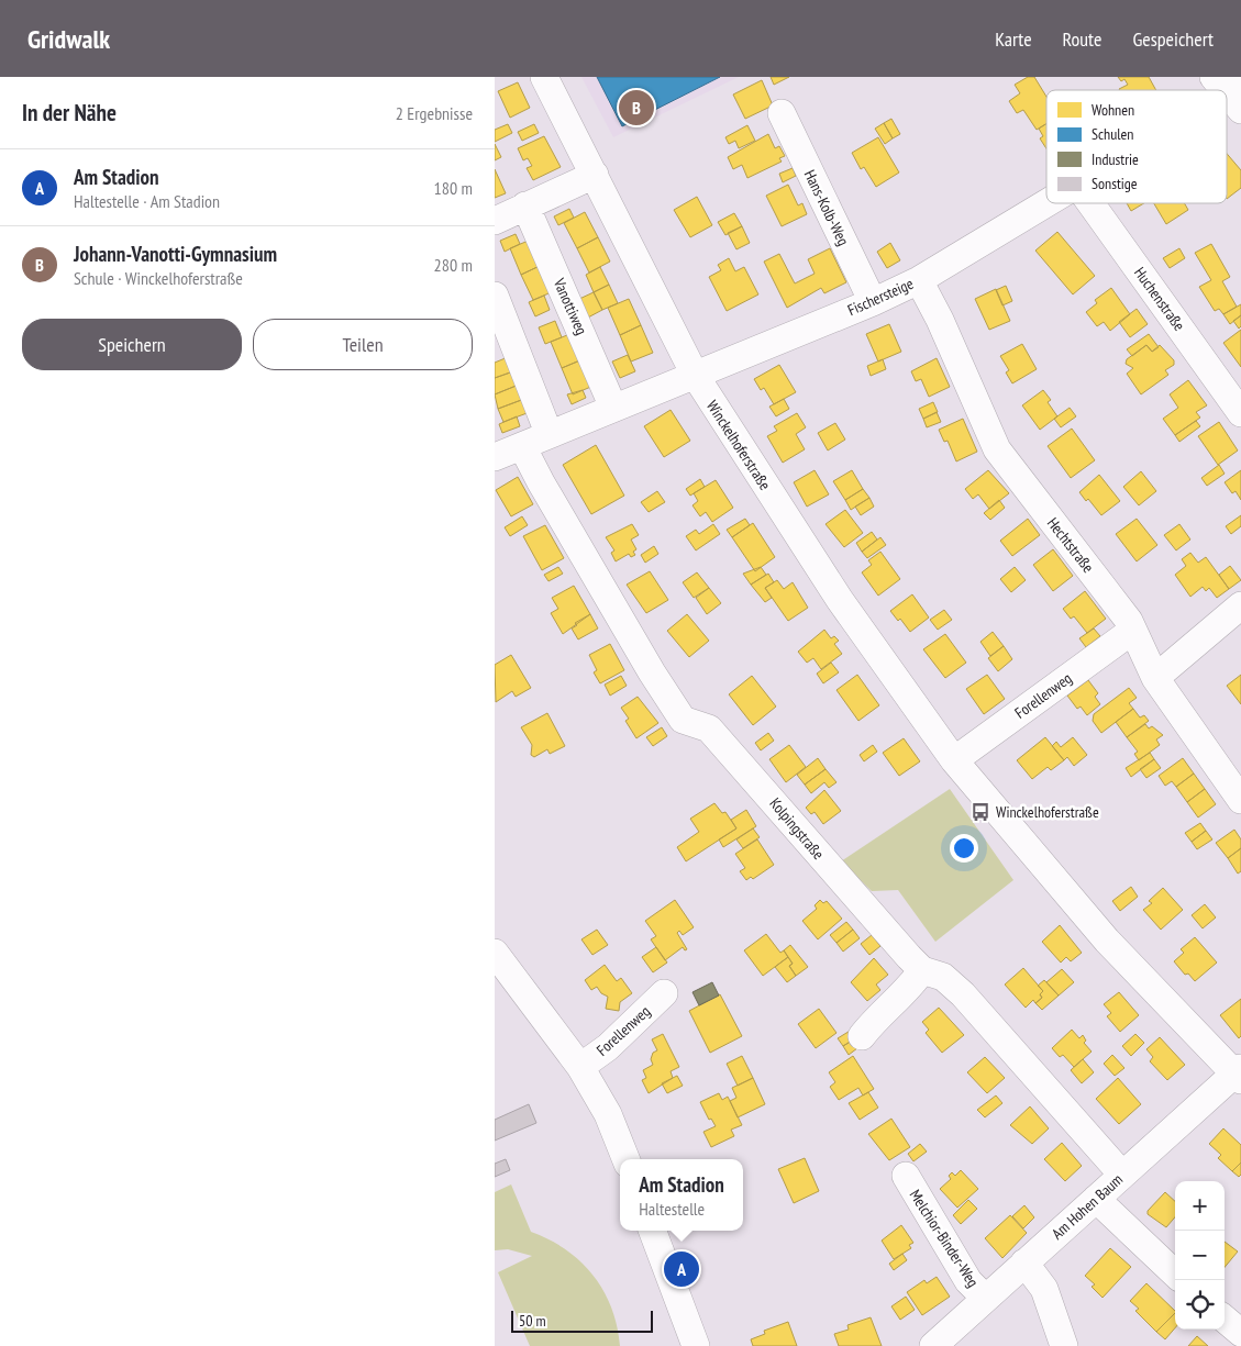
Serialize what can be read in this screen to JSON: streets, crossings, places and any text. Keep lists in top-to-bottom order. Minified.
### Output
{"streets":{"street":["Hans-Kolb-Weg","Fischersteige","Huchenstraße","Vanottiweg","Winckelhoferstraße","Hechtstraße","Forellenweg","Kolpingstraße","Am Hohen Baum","Melchior-Binder-Weg"]},"crossings":[["Hans-Kolb-Weg","Fischersteige"],["Fischersteige","Vanottiweg"],["Fischersteige","Winckelhoferstraße"],["Fischersteige","Hechtstraße"],["Fischersteige","Kolpingstraße"],["Winckelhoferstraße","Forellenweg"],["Winckelhoferstraße","Am Hohen Baum"],["Hechtstraße","Forellenweg"],["Kolpingstraße","Am Hohen Baum"],["Am Hohen Baum","Melchior-Binder-Weg"]],"places":{"bus stop":["Winckelhoferstraße"]},"legend":["Wohnen","Schulen","Industrie","Sonstige"],"scale_bar":"50 m","page":{"header":"Gridwalk","nav":["Karte","Route","Gespeichert"],"heading":["In der Nähe","2 Ergebnisse"],"pins":["B","A"],"list":[{"mark":"A","name":"Am Stadion","note":"Haltestelle · Am Stadion","value":"180 m"},{"mark":"B","name":"Johann-Vanotti-Gymnasium","note":"Schule · Winckelhoferstraße","value":"280 m"}],"buttons":["Speichern","Teilen"],"popup":["Am Stadion","Haltestelle"],"map_buttons":["+","−"],"scale":"50 m"}}
